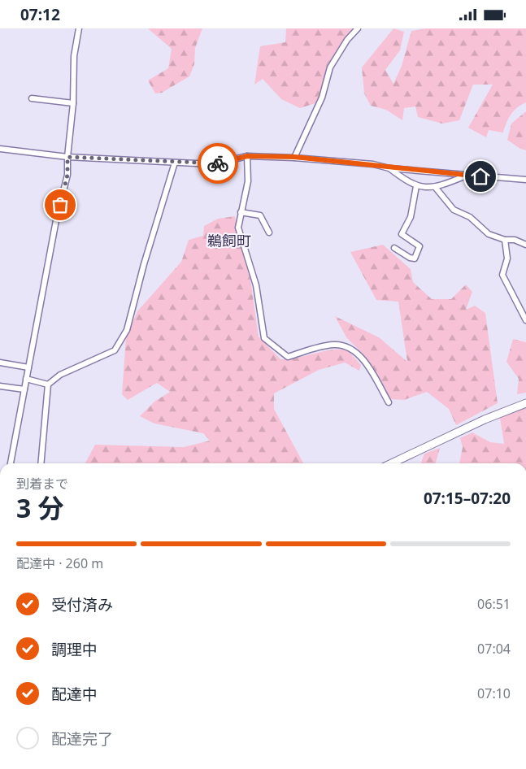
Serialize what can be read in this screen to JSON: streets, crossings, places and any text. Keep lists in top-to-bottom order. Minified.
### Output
{"districts":["鵜飼町"],"page":{"status":"07:12","heading":["3 分","到着まで","07:15–07:20"],"bar":"配達中 · 260 m","list":[["受付済み","06:51"],["調理中","07:04"],["配達中","07:10"],"配達完了"]}}
